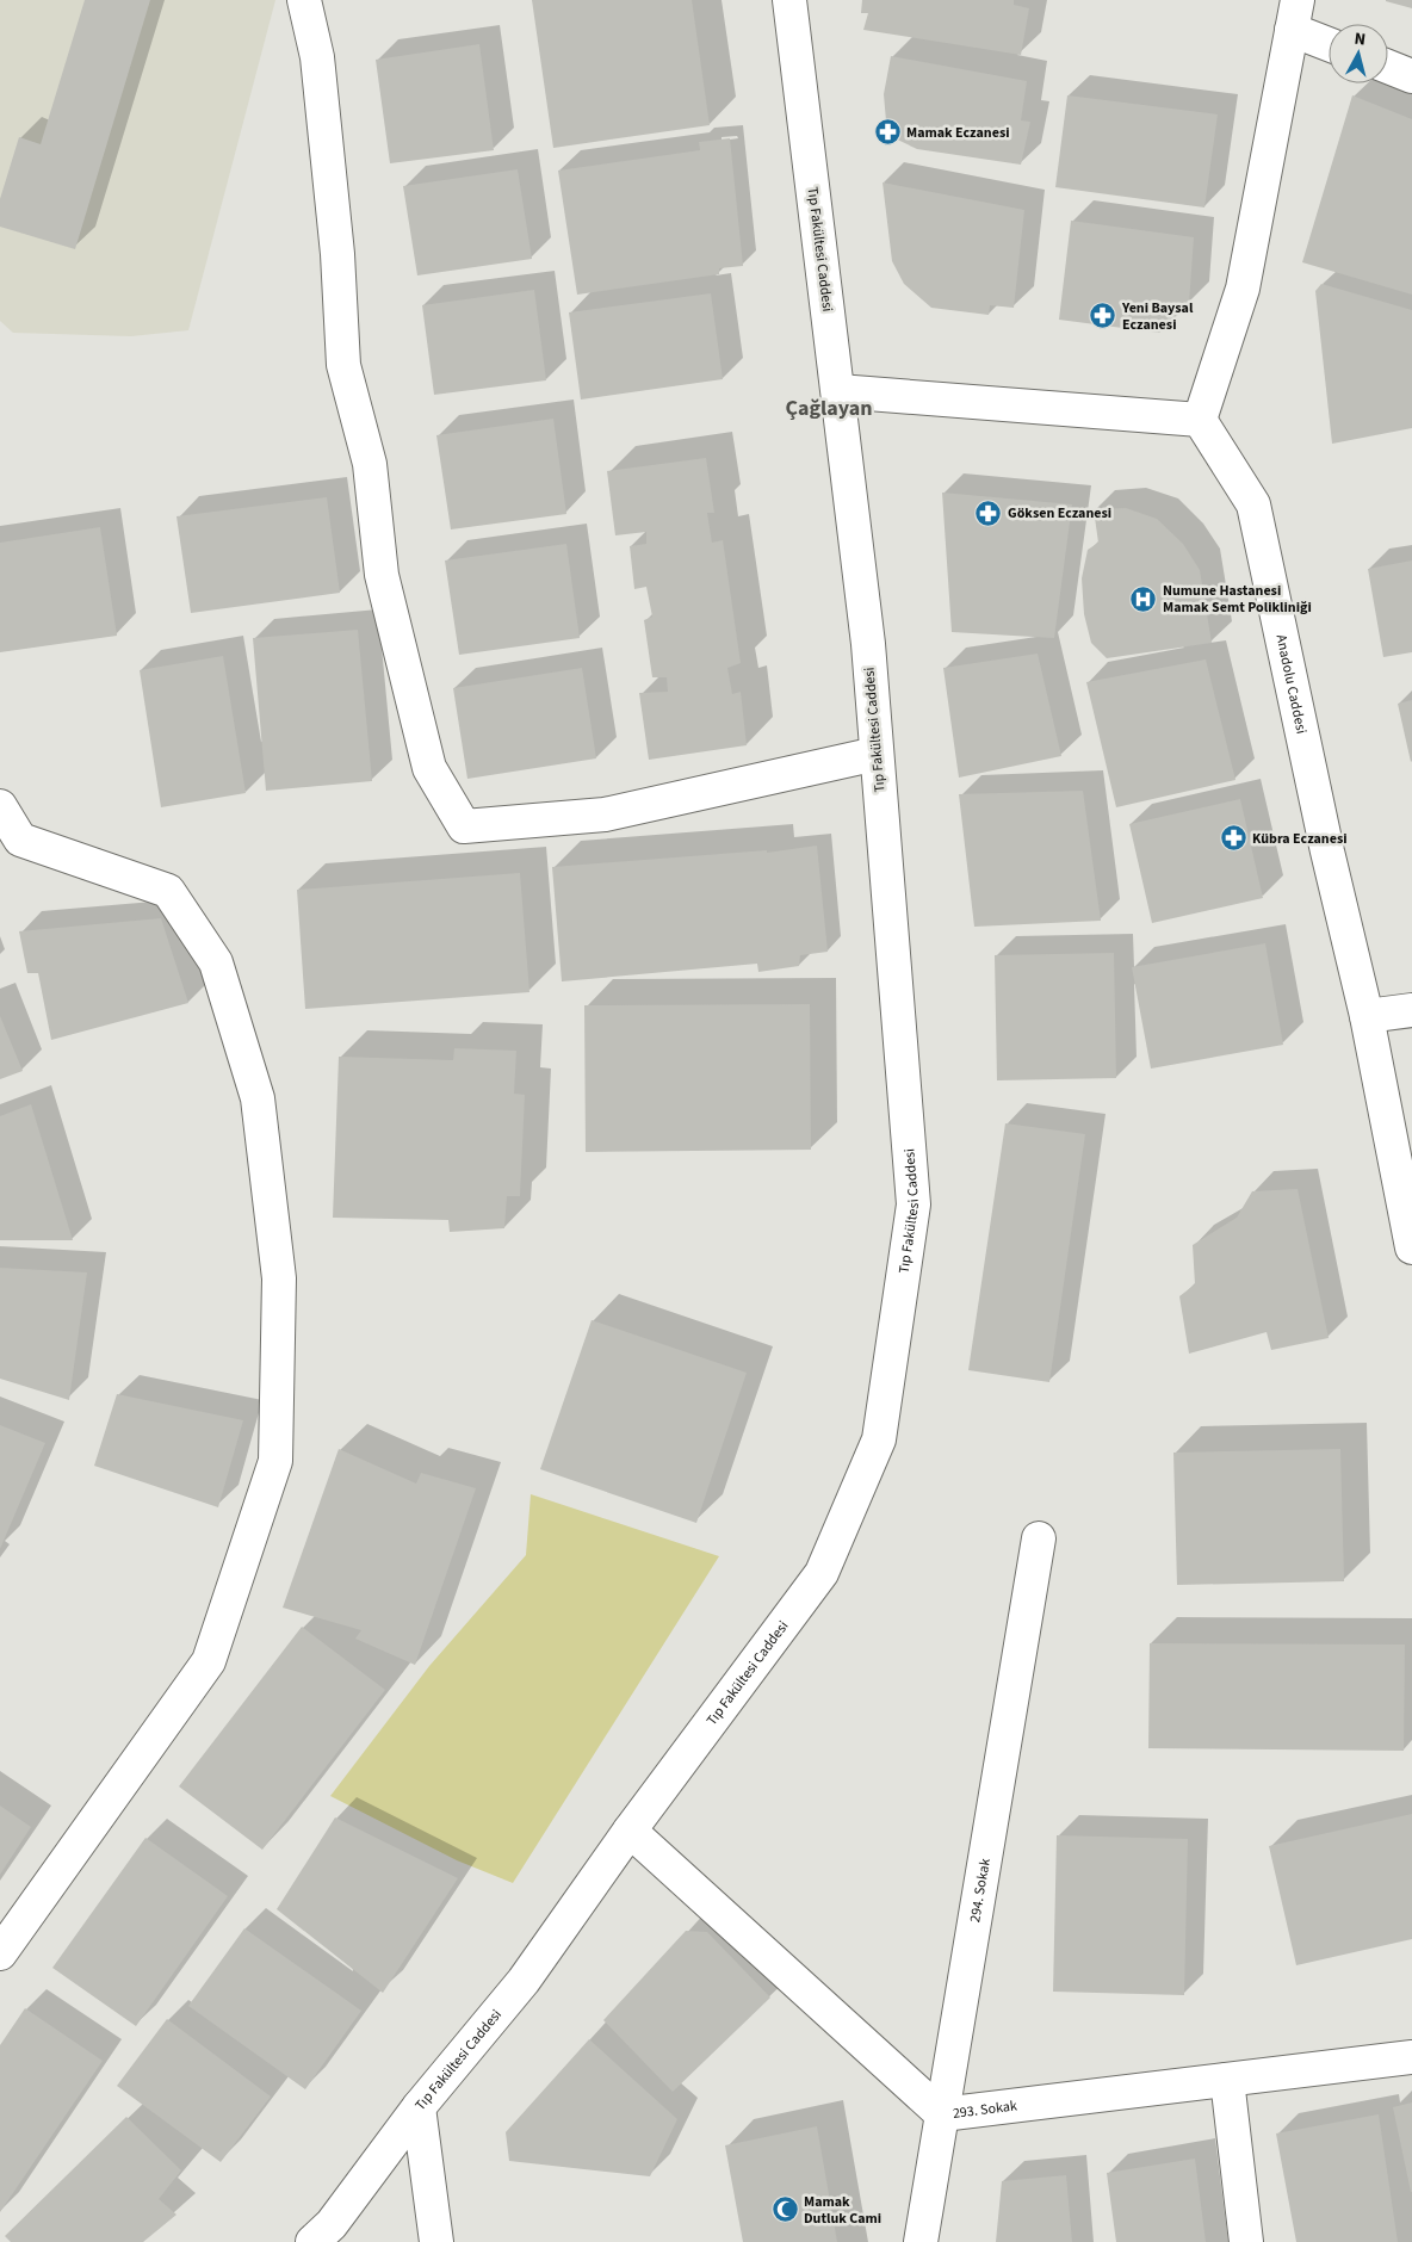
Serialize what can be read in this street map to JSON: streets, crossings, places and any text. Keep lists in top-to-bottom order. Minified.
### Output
{"streets":{"street":["Tıp Fakültesi Caddesi","Anadolu Caddesi","294. Sokak","293. Sokak"]},"crossings":[["Tıp Fakültesi Caddesi","293. Sokak"],["294. Sokak","293. Sokak"]],"districts":["Çağlayan"],"places":{"pharmacy":["Mamak Eczanesi","Yeni Baysal Eczanesi","Göksen Eczanesi","Kübra Eczanesi"],"hospital":["Numune Hastanesi Mamak Semt Polikliniği"],"mosque":["Mamak Dutluk Cami"]},"north":"top"}
